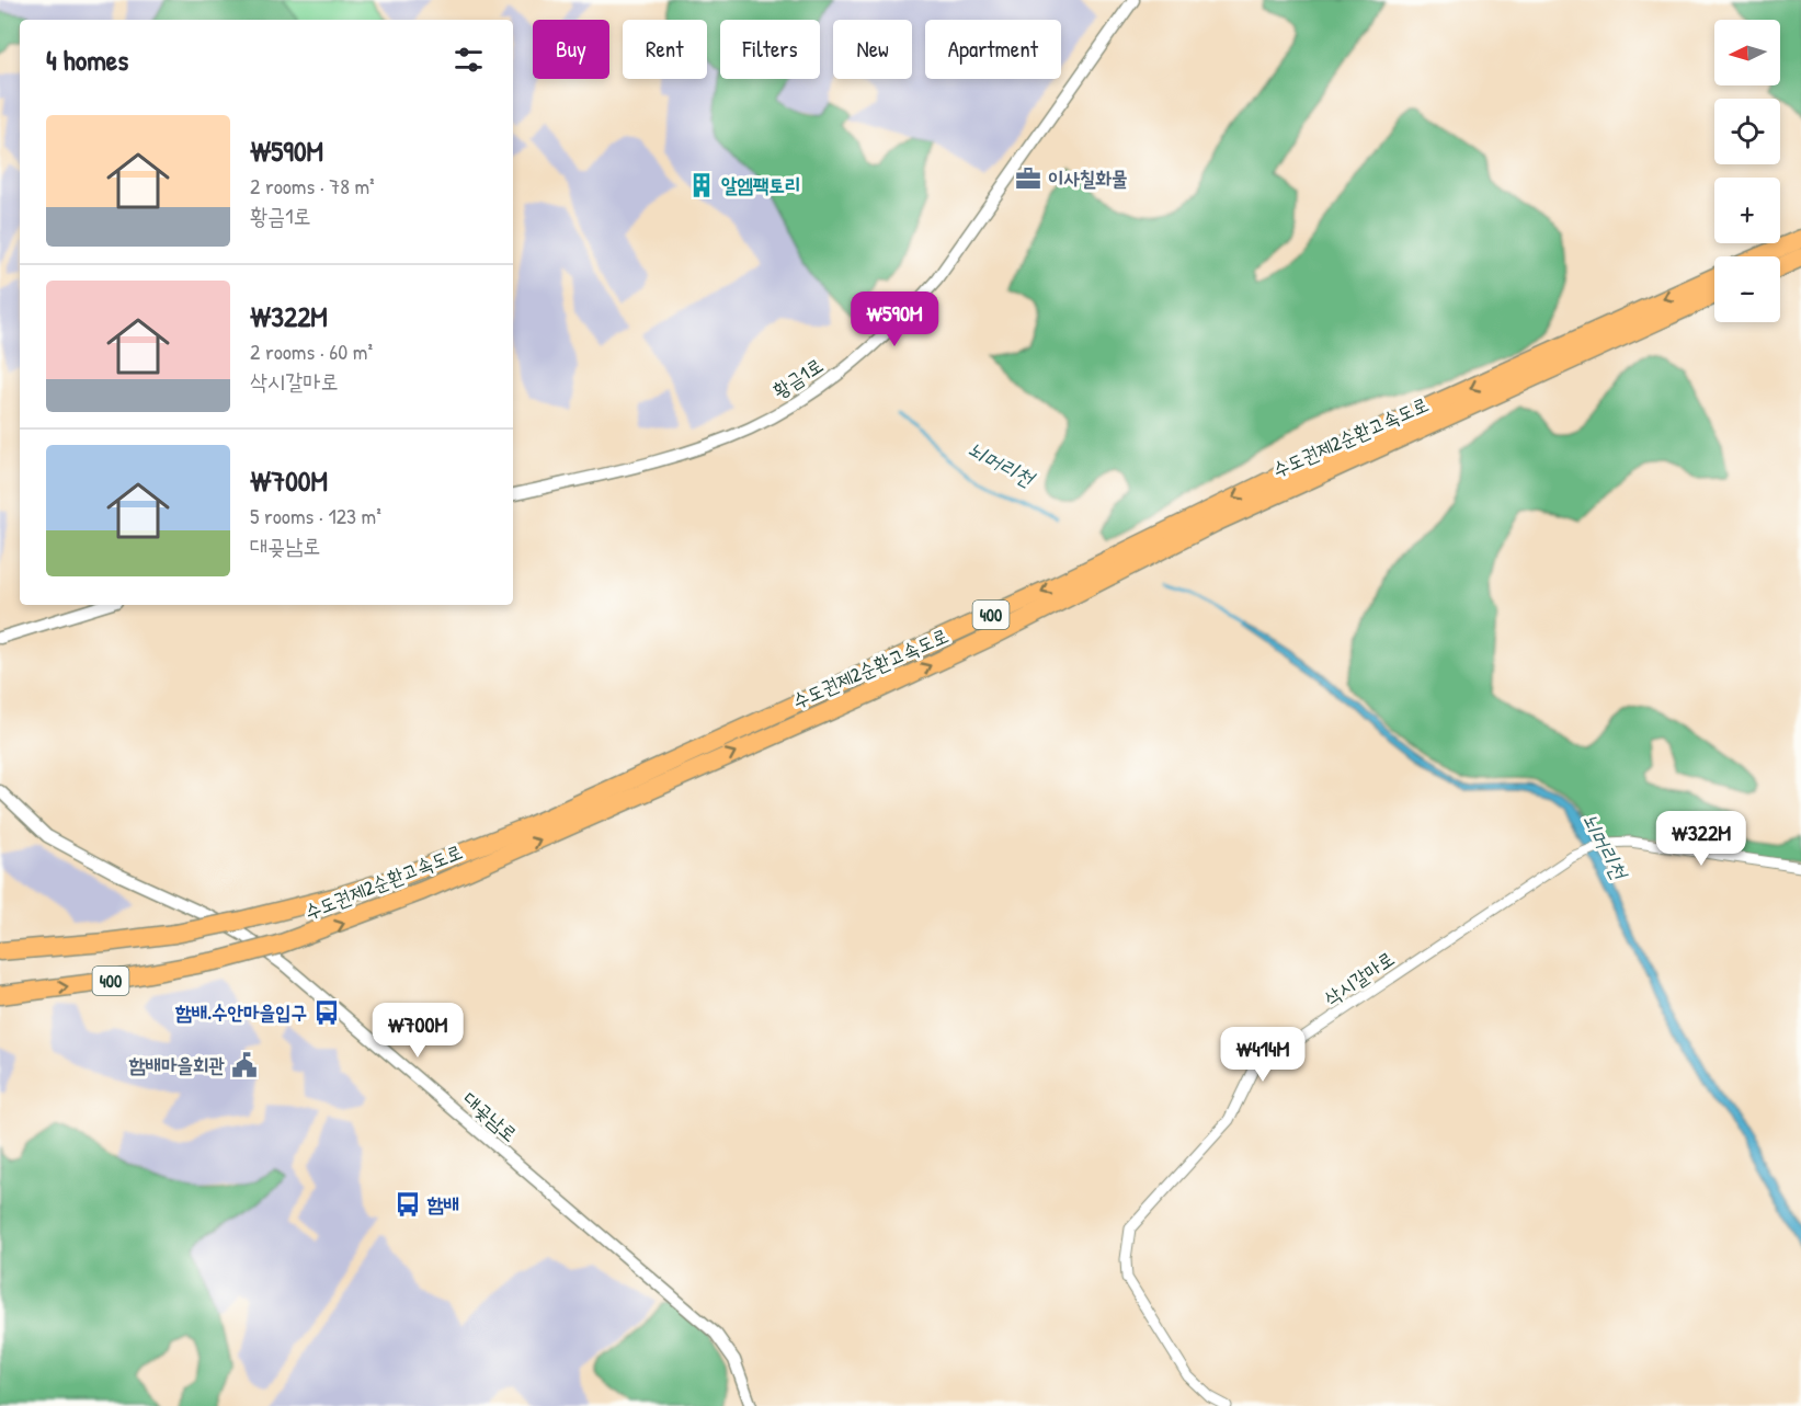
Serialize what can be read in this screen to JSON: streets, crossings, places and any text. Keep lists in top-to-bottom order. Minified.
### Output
{"streets":{"highway":["수도권제2순환고속도로","400"],"street":["황금1로","삭시갈마로","대곶남로"]},"water":["뇌머리천"],"places":{"office":["이사칠화물"],"building":["알엠팩토리"],"bus stop":["함배.수안마을입구","함배"],"public building":["함배마을회관"]},"north":"left","page":{"map_buttons":["+","−"],"chip":["Buy","Rent","Filters","New","Apartment"],"heading":"4 homes","list":[{"name":"₩590M","note":"2 rooms · 78 m² · 황금1로"},{"name":"₩322M","note":"2 rooms · 60 m² · 삭시갈마로"},{"name":"₩700M","note":"5 rooms · 123 m² · 대곶남로"}],"price":["₩590M","₩322M","₩700M","₩414M"]}}
